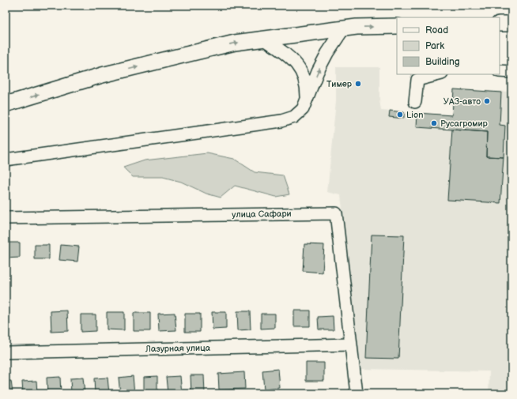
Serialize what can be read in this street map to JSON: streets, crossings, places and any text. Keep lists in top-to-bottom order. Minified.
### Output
{"streets":{"street":["улица Сафари","Лазурная улица"]},"crossings":[["улица Сафари","Лазурная улица"]],"places":["Тимер","УАЗ-авто","Lion","Русагромир"],"legend":["Road","Park","Building"]}
